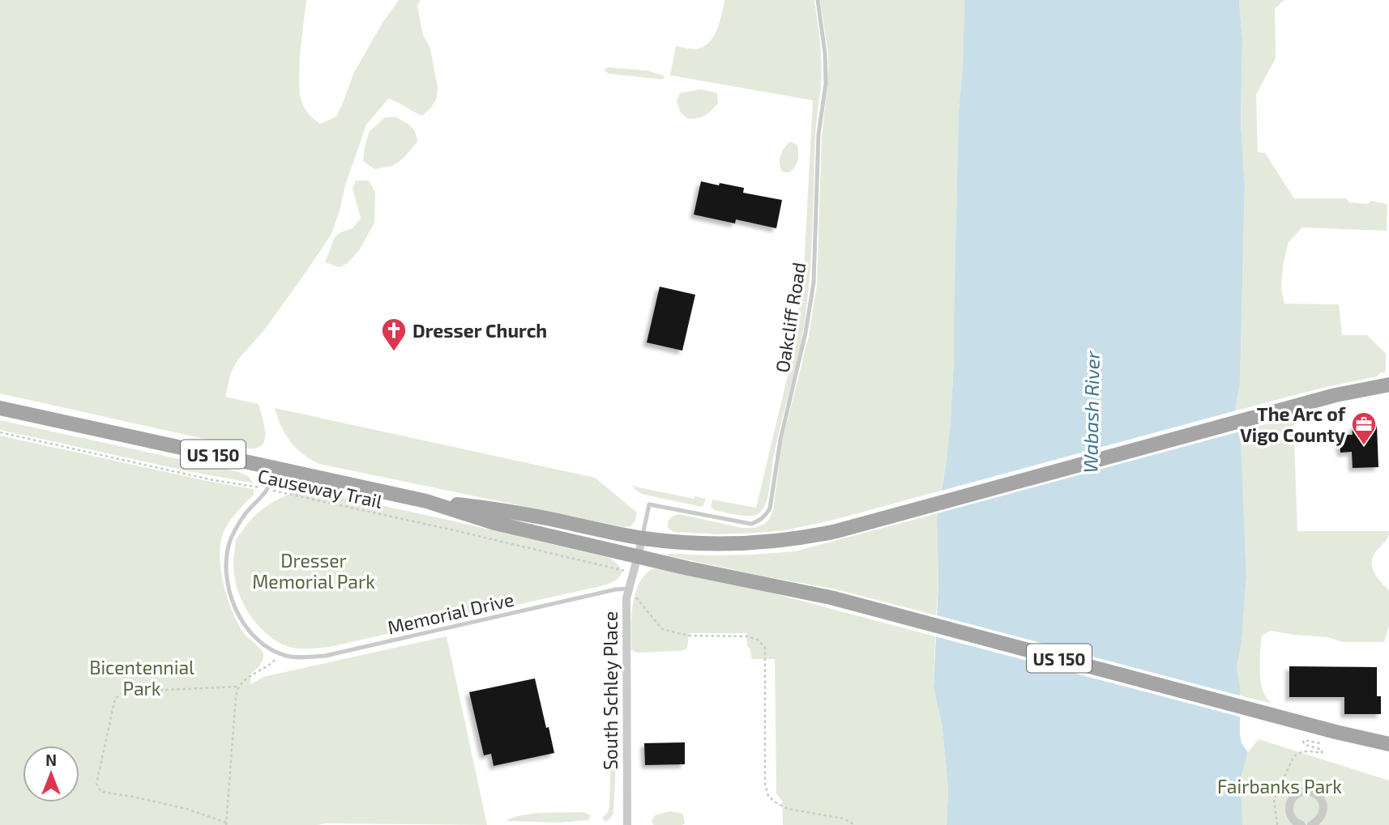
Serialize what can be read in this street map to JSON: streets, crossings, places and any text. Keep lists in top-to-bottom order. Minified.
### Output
{"streets":{"main road":["US 150"],"street":["South Schley Place"],"lane":["Oakcliff Road","Memorial Drive"],"path":["Causeway Trail"]},"crossings":[["Oakcliff Road","US 150"],["Oakcliff Road","South Schley Place"],["US 150","South Schley Place"],["Causeway Trail","South Schley Place"],["Memorial Drive","South Schley Place"]],"water":["Wabash River"],"parks":["Dresser Memorial Park","Bicentennial Park","Fairbanks Park"],"places":{"church":["Dresser Church"],"office":["The Arc of Vigo County"]},"north":"top"}
